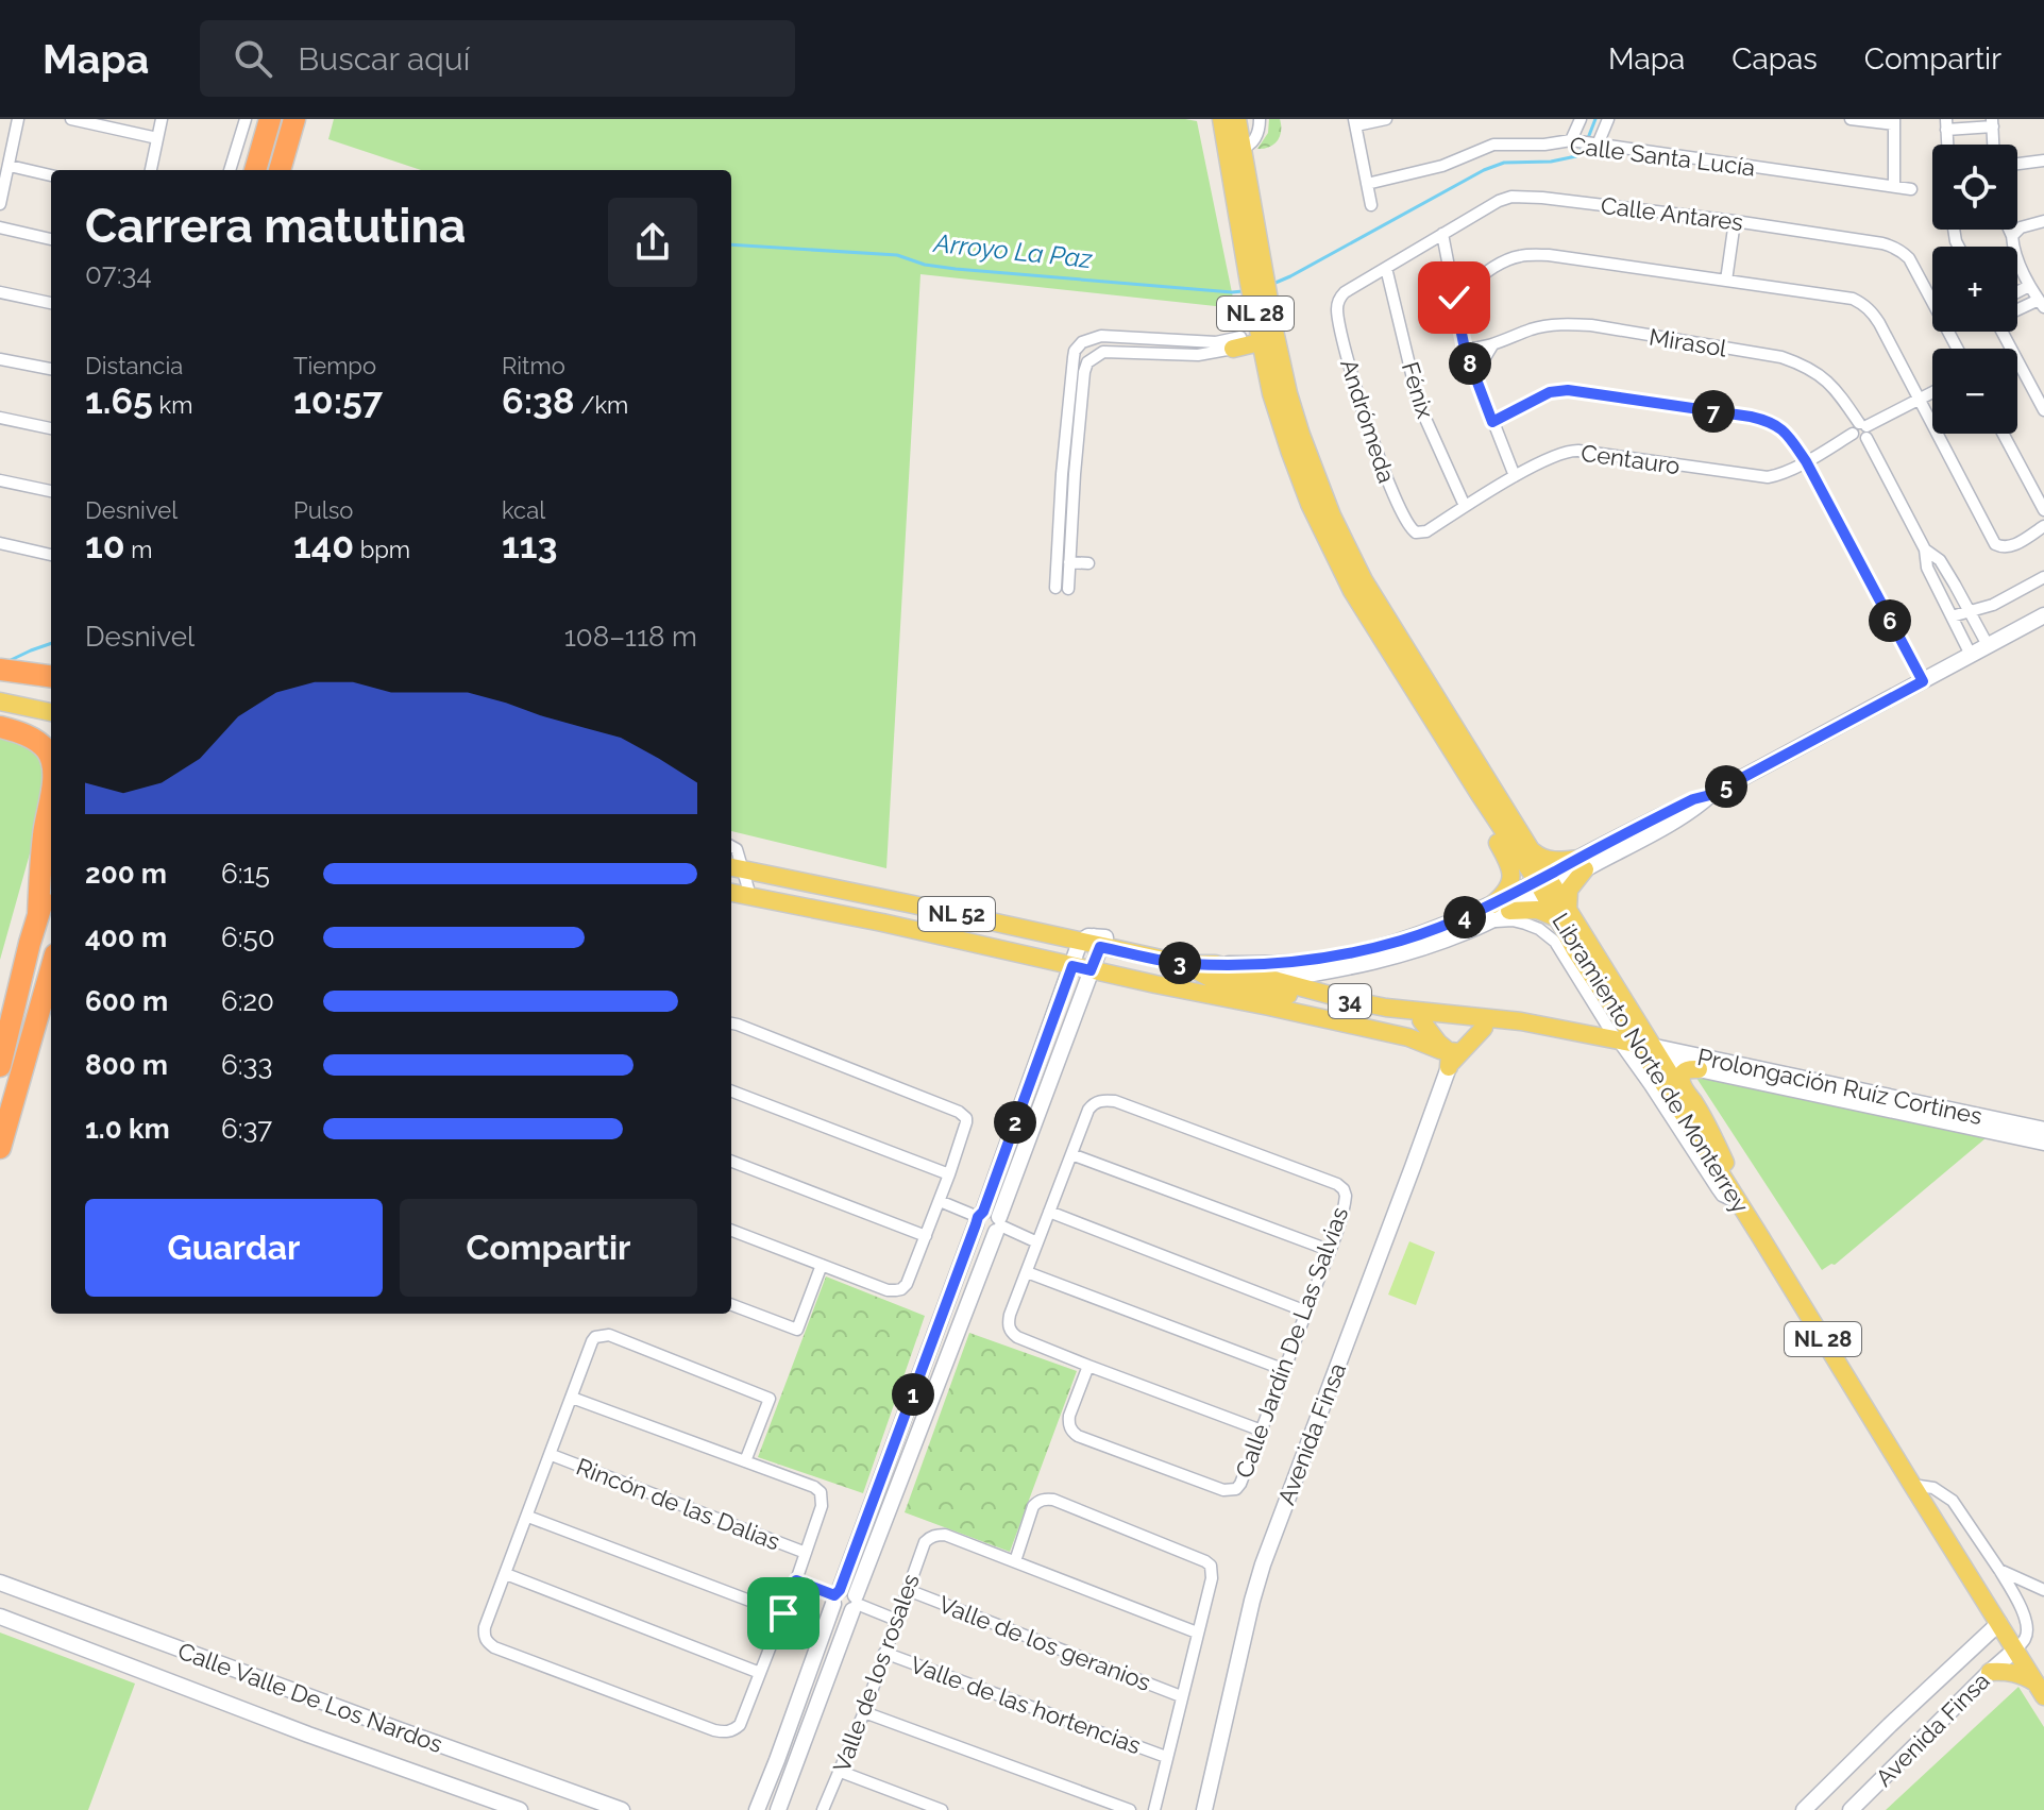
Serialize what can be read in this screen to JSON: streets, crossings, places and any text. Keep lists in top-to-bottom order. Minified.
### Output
{"streets":{"main road":["NL 28","NL 52","34","Libramiento Norte de Monterrey"],"street":["Calle Santa Lucía","Calle Antares","Mirasol","Fénix","Andrómeda","Centauro","Prolongación Ruíz Cortines","Calle Jardín De Las Salvias","Avenida Finsa","Rincón de las Dalias","Valle de los geranios","Valle de los rosales","Calle Valle De Los Nardos","Valle de las hortencias"]},"crossings":[["Calle Antares","Fénix"],["Calle Antares","Andrómeda"],["Mirasol","Centauro"],["Mirasol","NL 52"],["Fénix","Centauro"],["Andrómeda","Centauro"],["NL 52","34"],["NL 52","Libramiento Norte de Monterrey"],["34","Libramiento Norte de Monterrey"],["34","Prolongación Ruíz Cortines"],["Libramiento Norte de Monterrey","Prolongación Ruíz Cortines"],["Libramiento Norte de Monterrey","Avenida Finsa"],["Valle de los geranios","Valle de los rosales"],["Valle de los rosales","Valle de las hortencias"]],"water":["Arroyo La Paz"],"page":{"header":"Mapa","search":"Buscar aquí","nav":["Mapa","Capas","Compartir"],"map_buttons":["+","−"],"heading":["Carrera matutina","07:34"],"stats":[["Distancia","1.65 km"],["Tiempo","10:57"],["Ritmo","6:38 /km"],["Desnivel","10 m"],["Pulso","140 bpm"],["kcal","113"]],"pins":["8","7","6","5","4","3","2","1"],"chart":["Desnivel","108–118 m"],"list":[{"name":"200 m","note":"6:15"},{"name":"400 m","note":"6:50"},{"name":"600 m","note":"6:20"},{"name":"800 m","note":"6:33"},{"name":"1.0 km","note":"6:37"}],"buttons":["Guardar","Compartir"]}}
